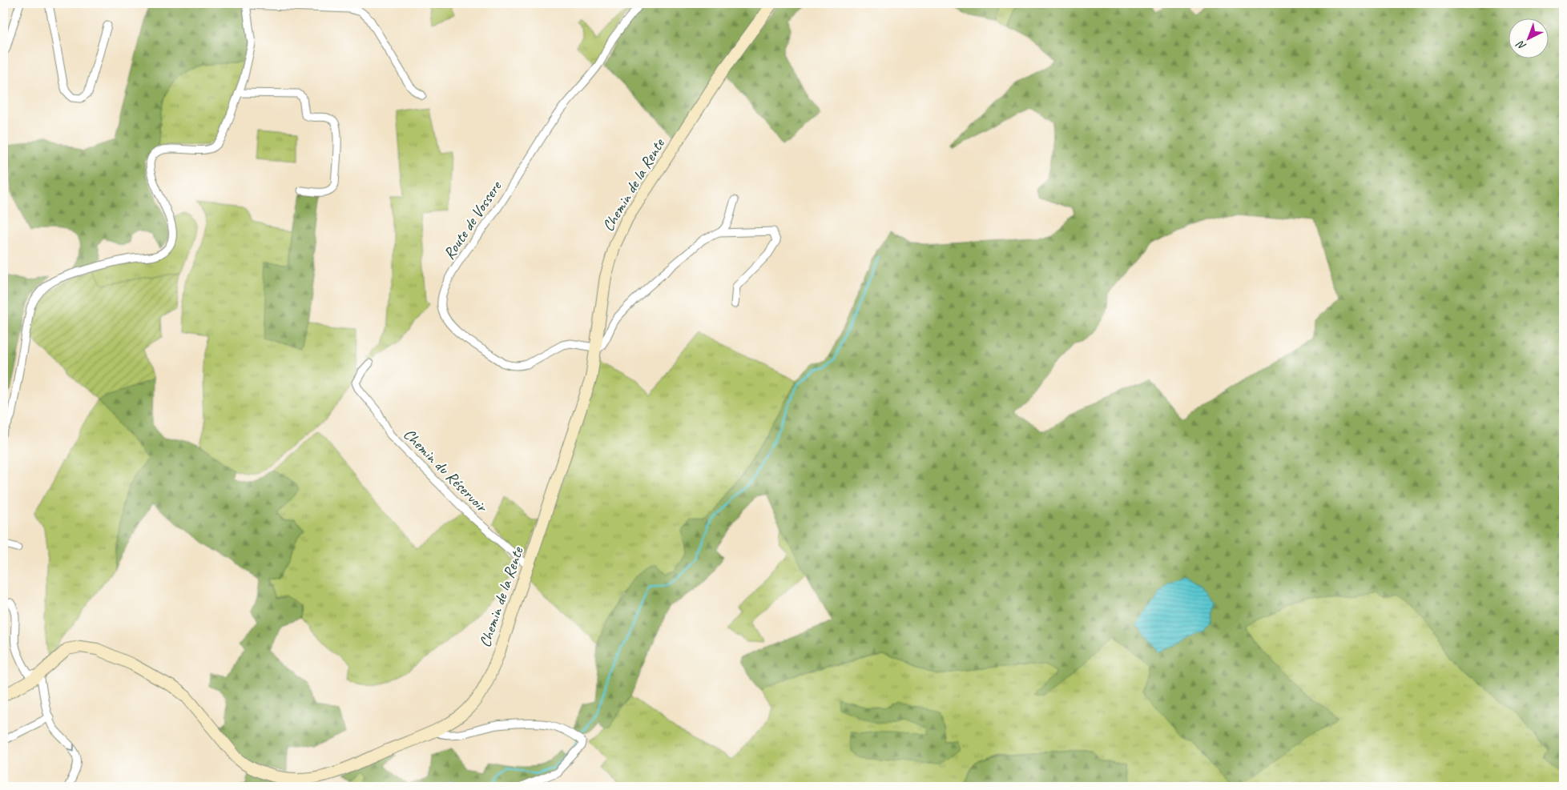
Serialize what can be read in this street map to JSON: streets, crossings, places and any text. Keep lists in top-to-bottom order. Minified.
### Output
{"streets":{"street":["Chemin de la Rente","Route de Vossere","Chemin du Réservoir"]},"crossings":[["Chemin de la Rente","Route de Vossere"],["Chemin de la Rente","Chemin du Réservoir"]],"north":"bottom left"}
